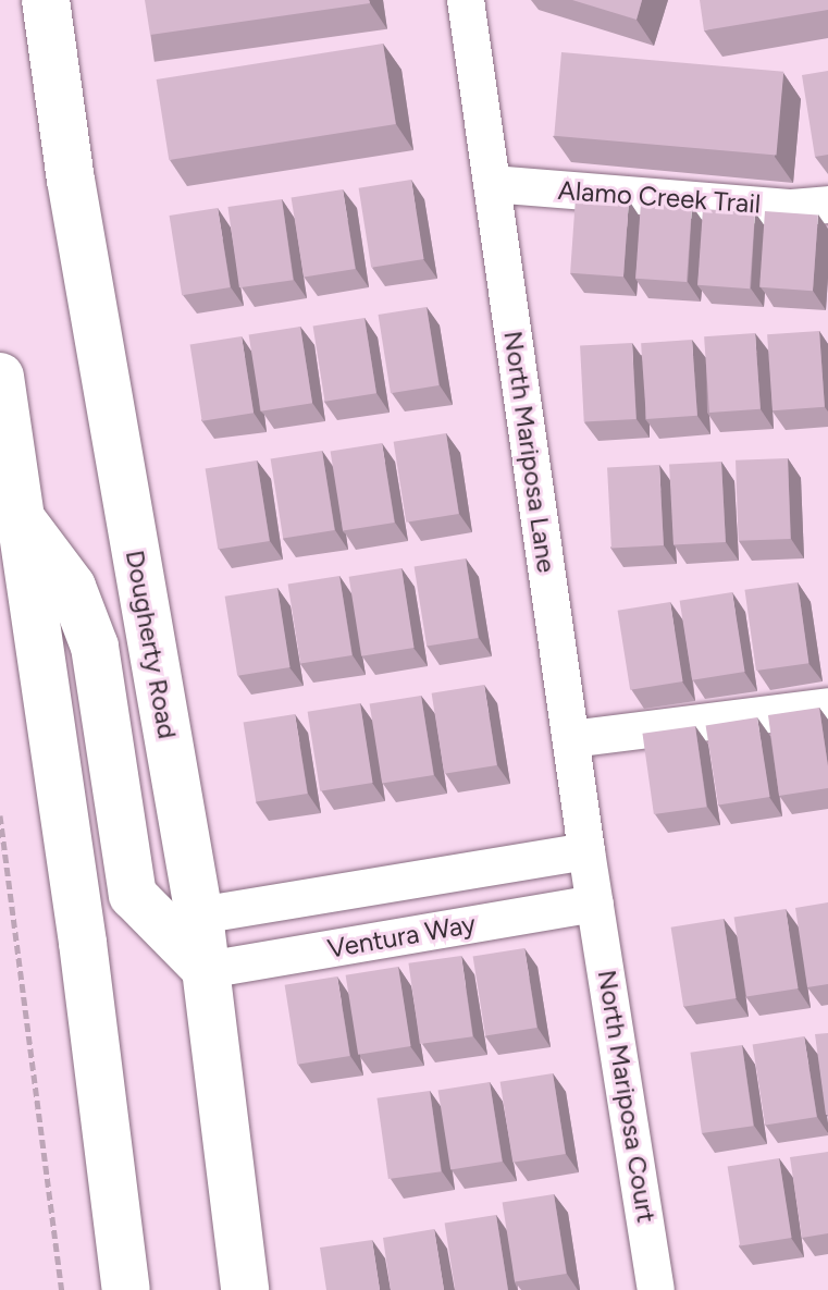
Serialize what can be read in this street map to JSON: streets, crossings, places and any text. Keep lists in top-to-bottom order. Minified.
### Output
{"streets":{"main road":["Dougherty Road"],"street":["Alamo Creek Trail","North Mariposa Lane","Ventura Way","North Mariposa Court"]},"crossings":[["Alamo Creek Trail","North Mariposa Lane"],["North Mariposa Lane","Ventura Way"],["North Mariposa Lane","North Mariposa Court"],["Dougherty Road","Ventura Way"],["Ventura Way","North Mariposa Court"]]}
